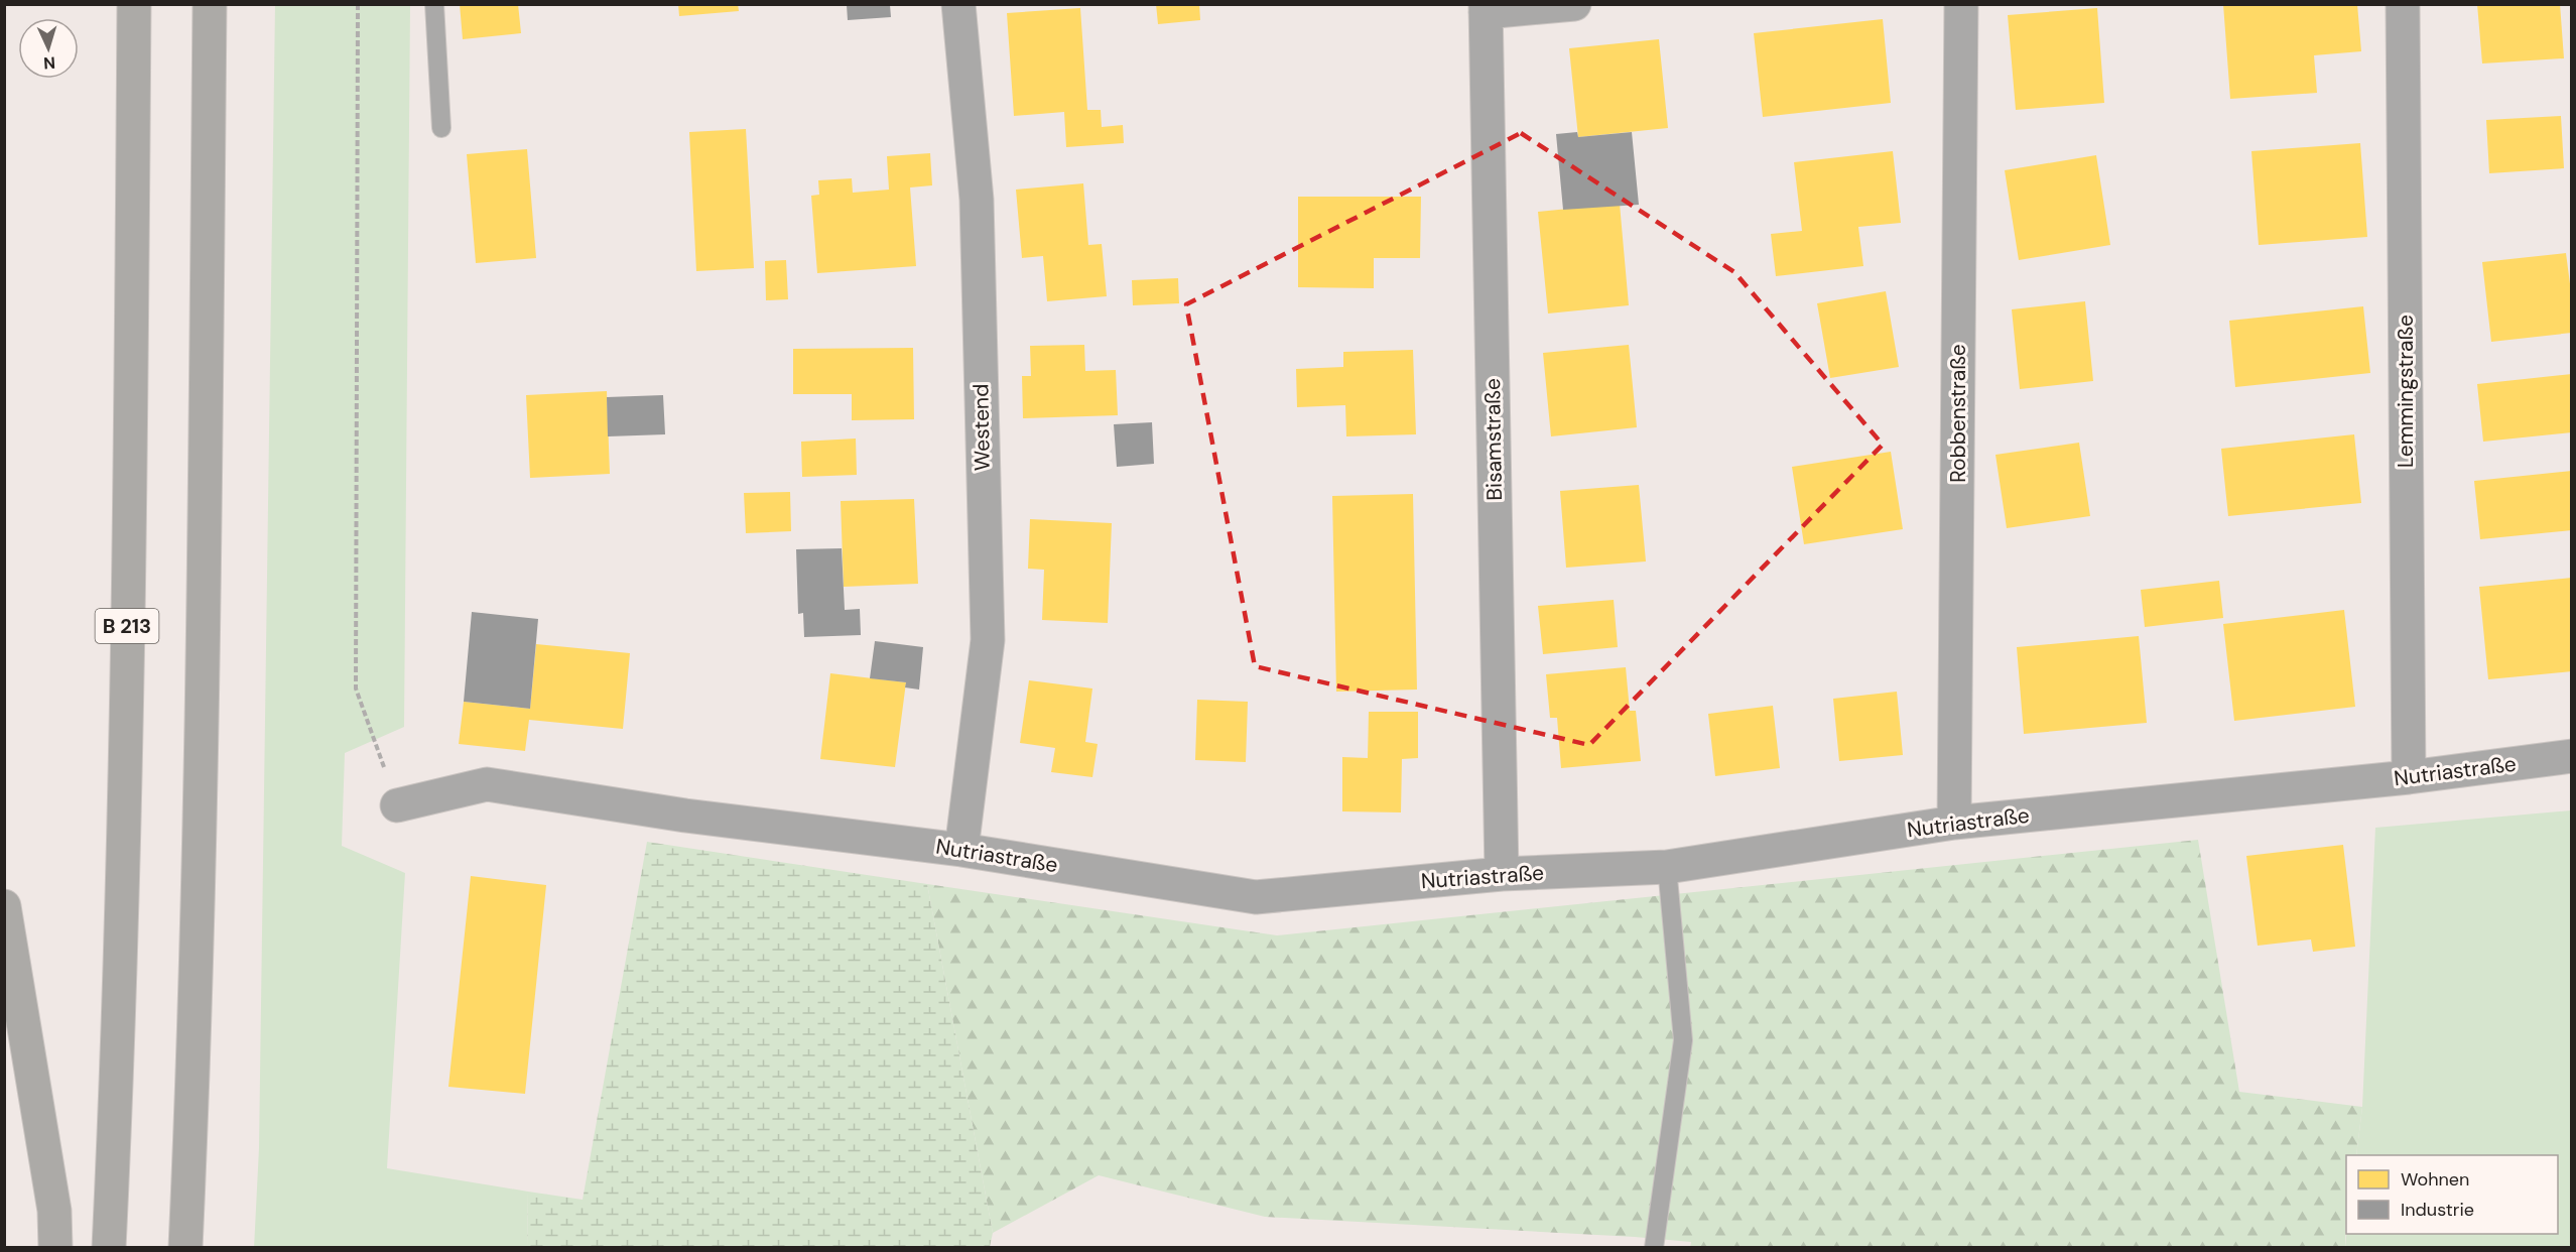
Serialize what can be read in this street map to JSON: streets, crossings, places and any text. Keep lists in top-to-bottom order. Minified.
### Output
{"streets":{"highway":["B 213"],"street":["Lemmingstraße","Robbenstraße","Westend","Bisamstraße","Nutriastraße"]},"crossings":[["Lemmingstraße","Nutriastraße"],["Robbenstraße","Nutriastraße"],["Westend","Nutriastraße"],["Bisamstraße","Nutriastraße"]],"legend":["Wohnen","Industrie"],"north":"bottom"}
